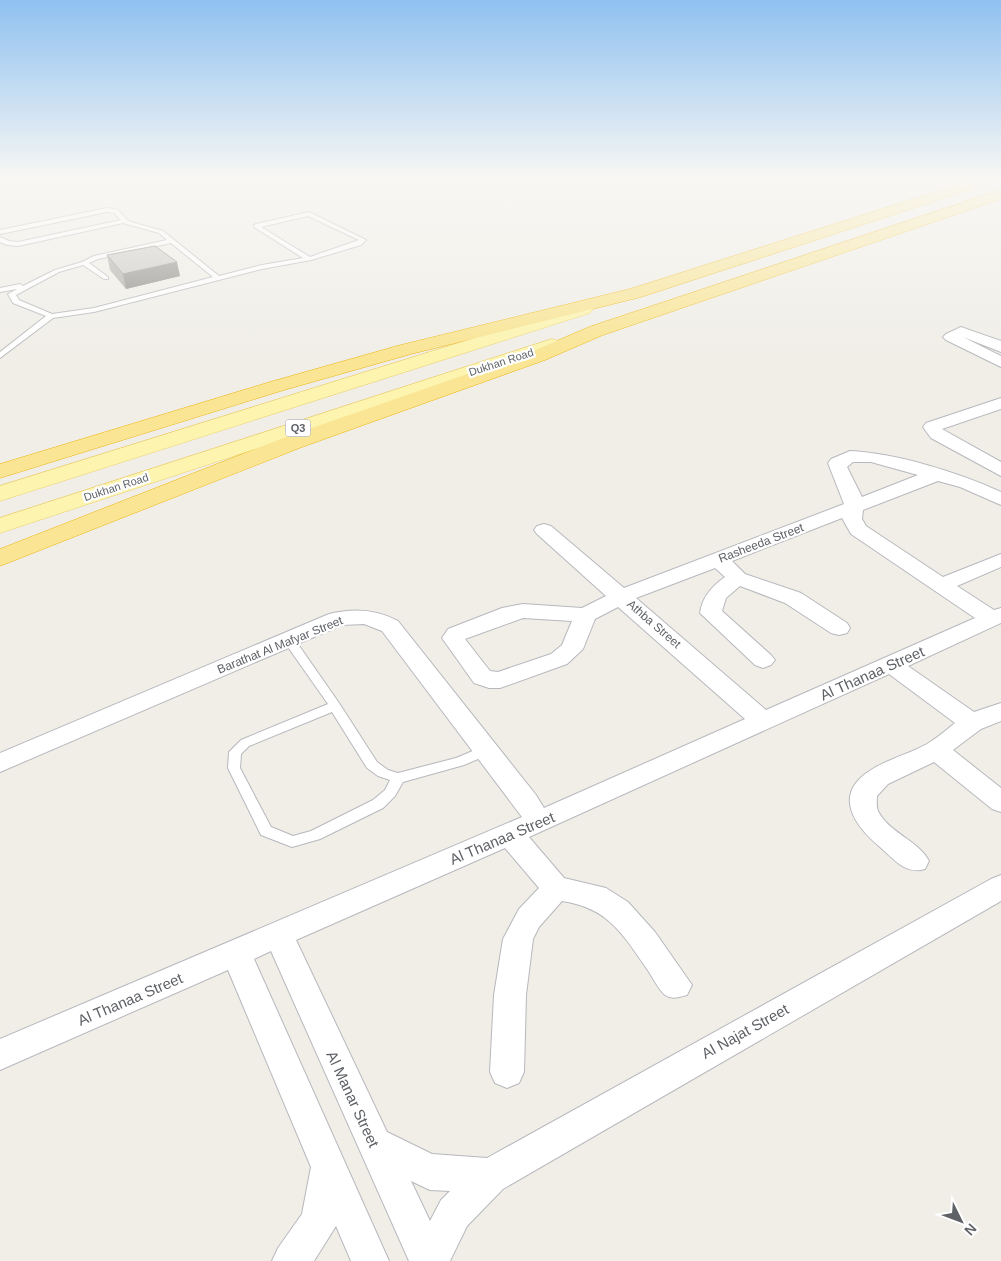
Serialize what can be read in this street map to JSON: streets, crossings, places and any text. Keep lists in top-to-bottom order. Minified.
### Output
{"streets":{"highway":["Dukhan Road","Q3"],"street":["Rasheeda Street","Athba Street","Barathat Al Mafyar Street","Al Thanaa Street","Al Najat Street","Al Manar Street"]},"crossings":[["Rasheeda Street","Athba Street"],["Athba Street","Al Thanaa Street"],["Barathat Al Mafyar Street","Al Thanaa Street"],["Al Thanaa Street","Al Manar Street"],["Al Najat Street","Al Manar Street"]],"north":"bottom right"}
